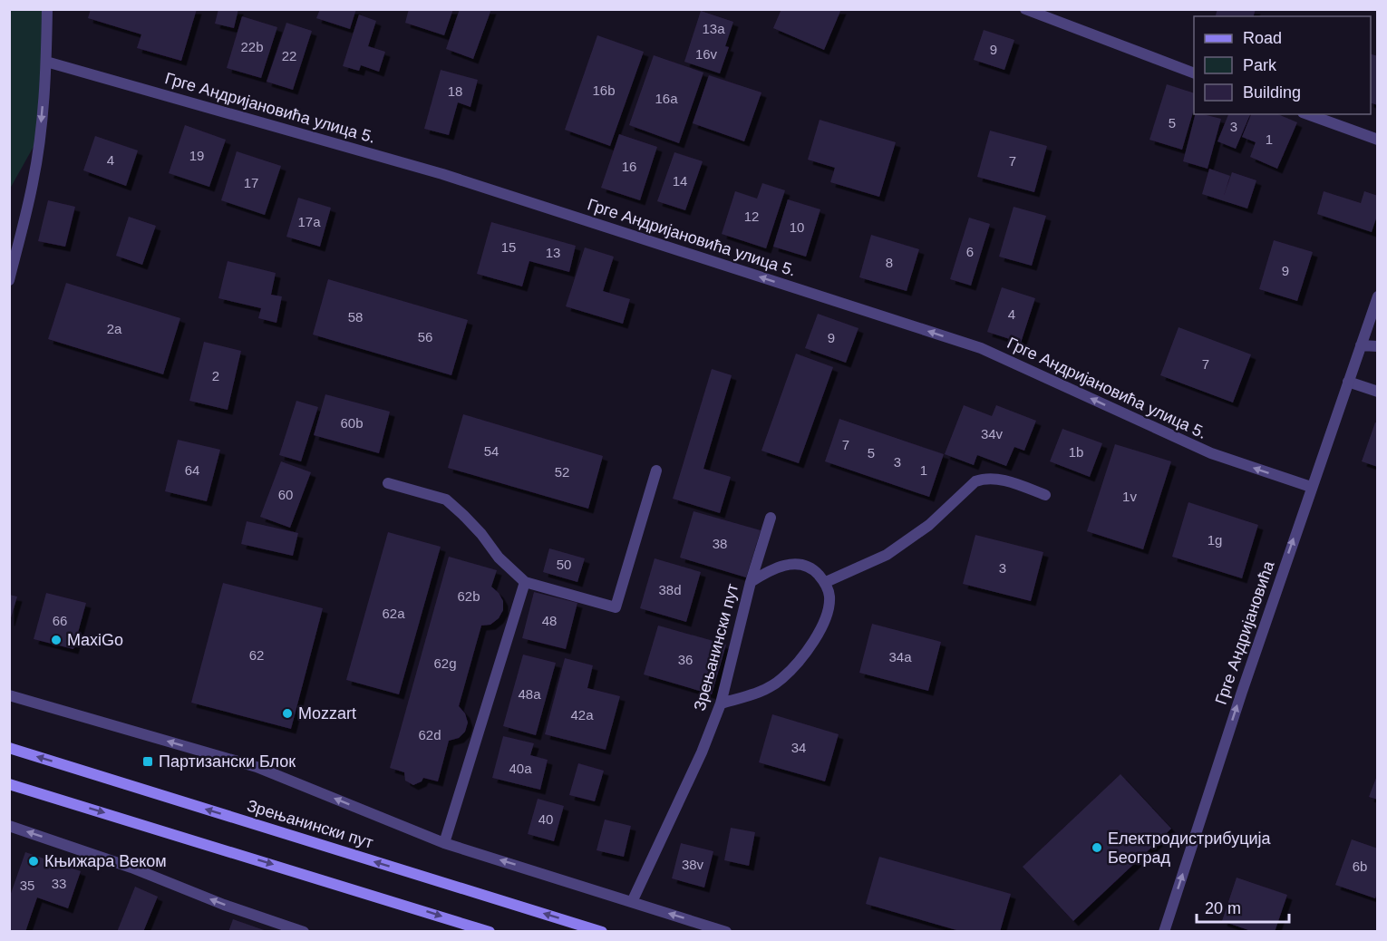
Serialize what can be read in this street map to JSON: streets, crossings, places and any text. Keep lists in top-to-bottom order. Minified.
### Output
{"streets":{"main road":["Зрењанински пут"],"street":["Грге Андријановића улица 5.","Грге Андријановића"]},"crossings":[["Грге Андријановића улица 5.","Грге Андријановића"]],"one_way":["Грге Андријановића улица 5.","Грге Андријановића"],"places":{"other":["MaxiGo","Mozzart","Електродистрибуција Београд","Књижара Веком"],"transit":["Партизански Блок"]},"house_numbers":["13a","22b","9","16v","22","16b","18","16a","5","3","1","19","4","7","16","14","17","12","17a","10","15","6","13","8","9","4","58","2a","56","9","7","2","60b","34v","7","54","1b","5","3","64","1","52","60","1v","1g","38","50","3","38d","62b","62a","66","48","62","34a","36","62g","48a","42a","62d","34","40a","40","38v","6b","33","35"],"legend":["Road","Park","Building"],"scale_bar":"20 m"}
